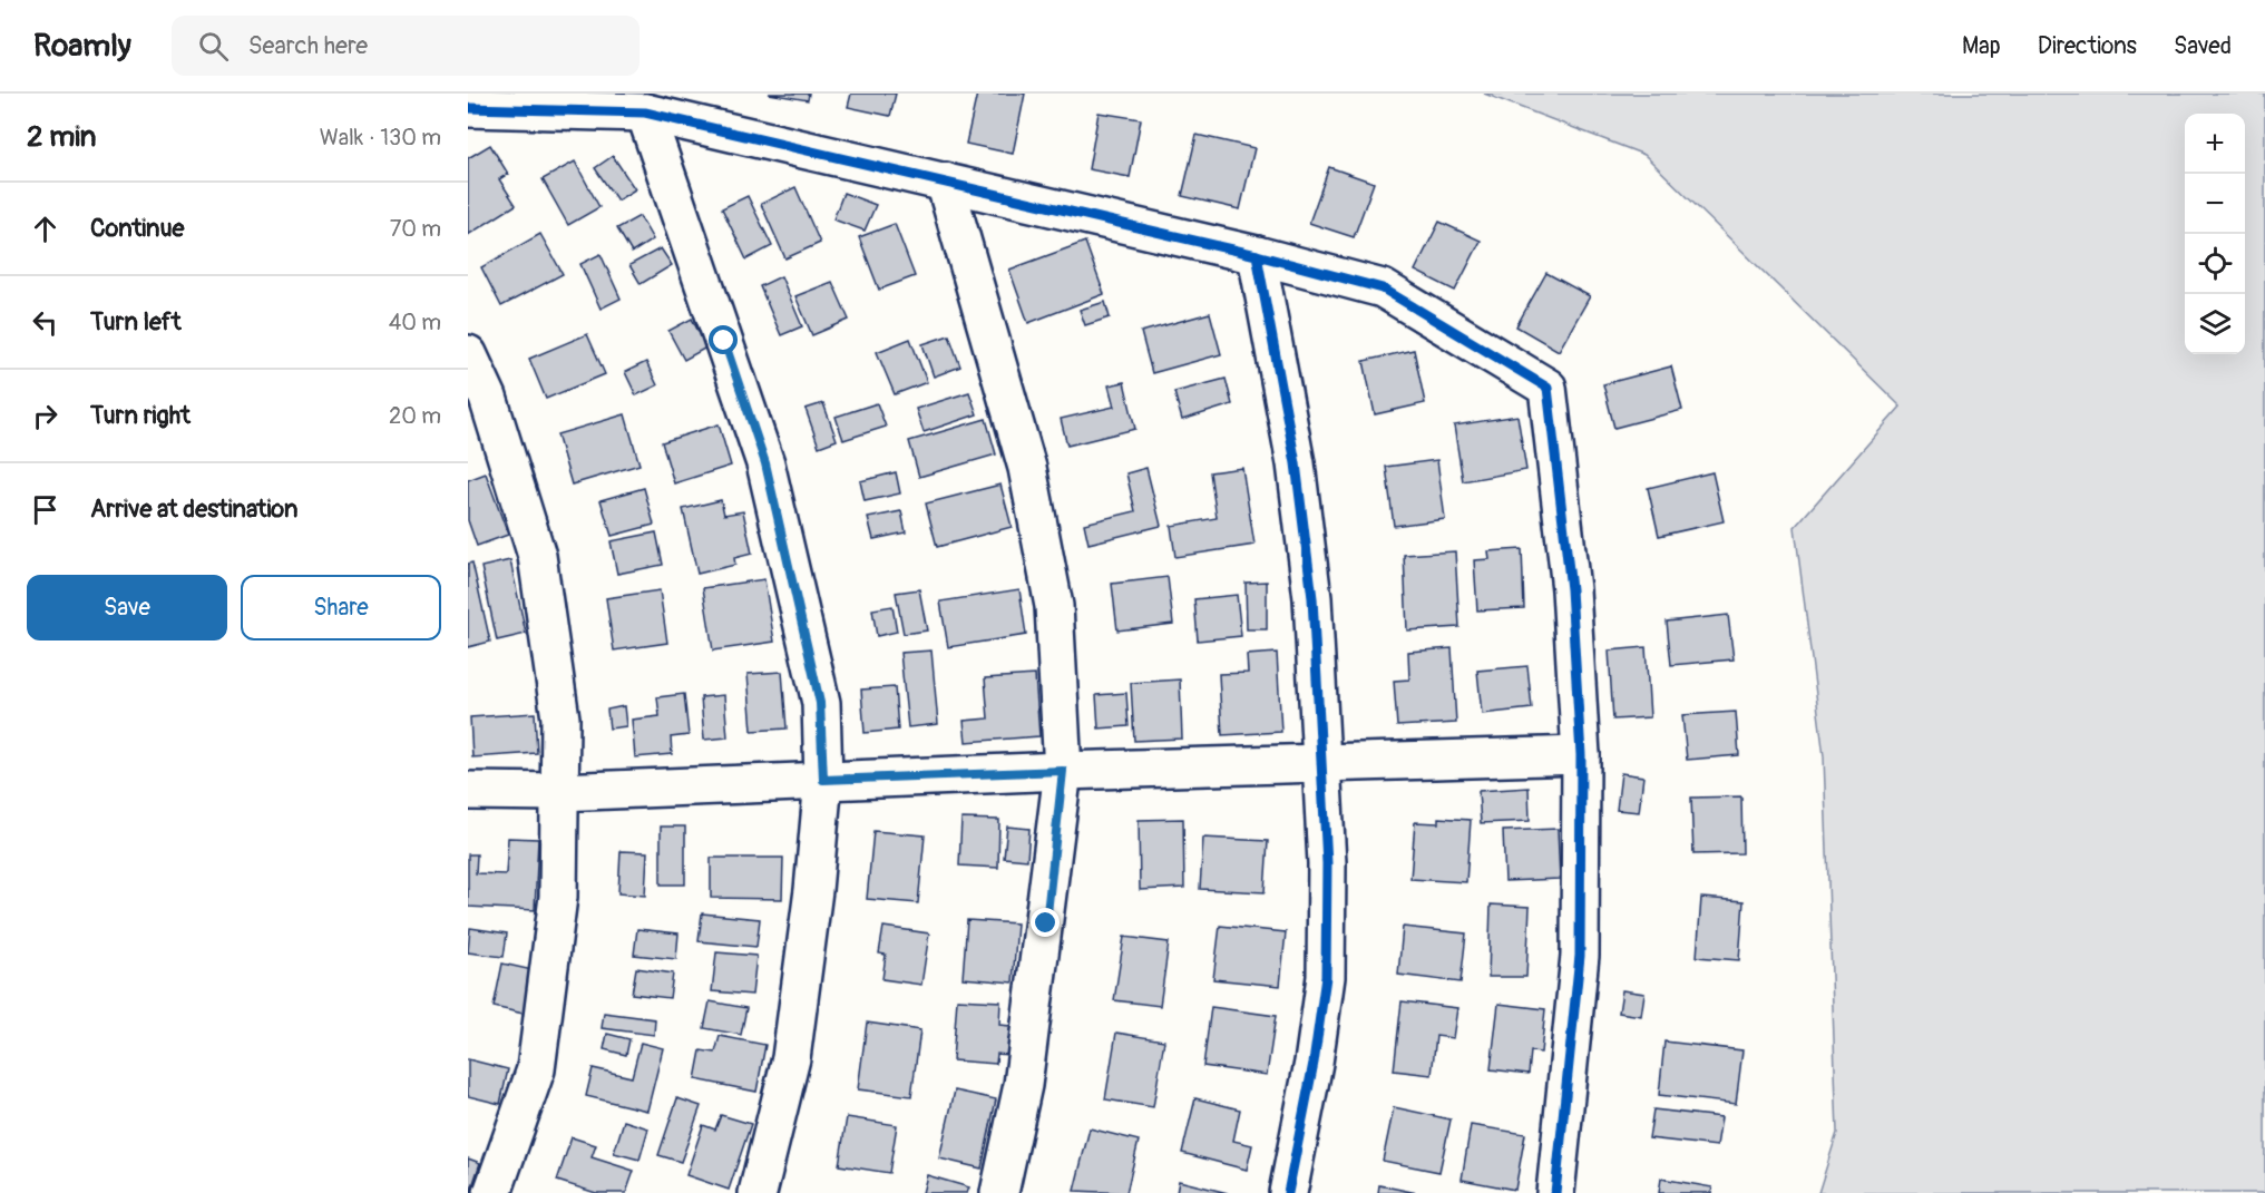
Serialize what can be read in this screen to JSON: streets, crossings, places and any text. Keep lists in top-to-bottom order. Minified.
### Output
{"page":{"header":"Roamly","search":"Search here","nav":["Map","Directions","Saved"],"heading":["2 min","Walk · 130 m"],"map_buttons":["+","−"],"list":[["Continue","70 m"],["Turn left","40 m"],["Turn right","20 m"],"Arrive at destination"],"buttons":["Save","Share"]}}
